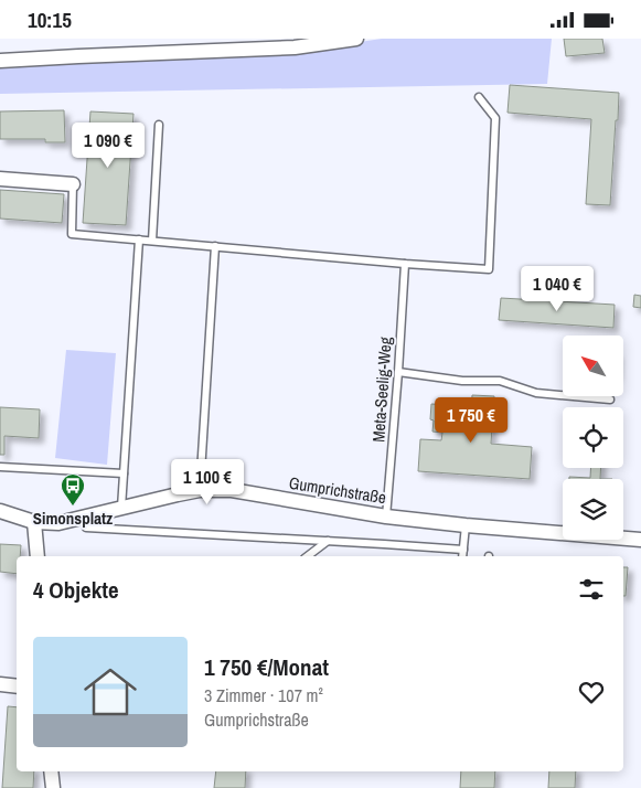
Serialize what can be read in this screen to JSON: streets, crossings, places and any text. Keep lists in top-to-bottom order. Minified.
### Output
{"streets":{"street":["Gumprichstraße"],"lane":["Meta-Seelig-Weg"]},"crossings":[["Meta-Seelig-Weg","Gumprichstraße"]],"places":{"bus stop":["Simonsplatz"]},"north":"top left","page":{"status":"10:15","price":["1 090 €","1 040 €","1 750 €","1 100 €"],"heading":"4 Objekte","list":[{"name":"1 750 €/Monat","note":"3 Zimmer · 107 m² · Gumprichstraße"}]}}
